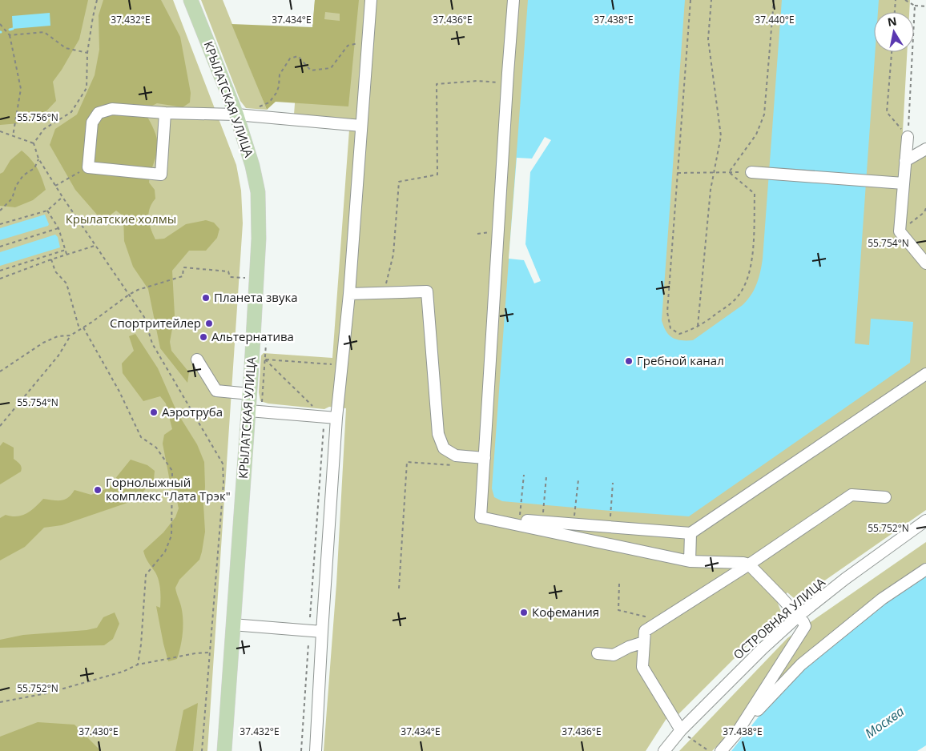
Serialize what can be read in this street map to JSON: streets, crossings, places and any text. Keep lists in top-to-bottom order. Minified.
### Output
{"streets":{"main road":["КРЫЛАТСКАЯ УЛИЦА"],"street":["ОСТРОВНАЯ УЛИЦА"]},"water":["Москва"],"parks":["Крылатские холмы"],"places":["Планета звука","Спортритейлер","Альтернатива","Гребной канал","Аэротруба","Горнолыжный комплекс \"Лата Трэк\"","Кофемания"],"north":"top","coordinates":["37.432°E","37.434°E","37.436°E","37.438°E","37.440°E","55.756°N","55.754°N","55.752°N","37.430°E"]}
